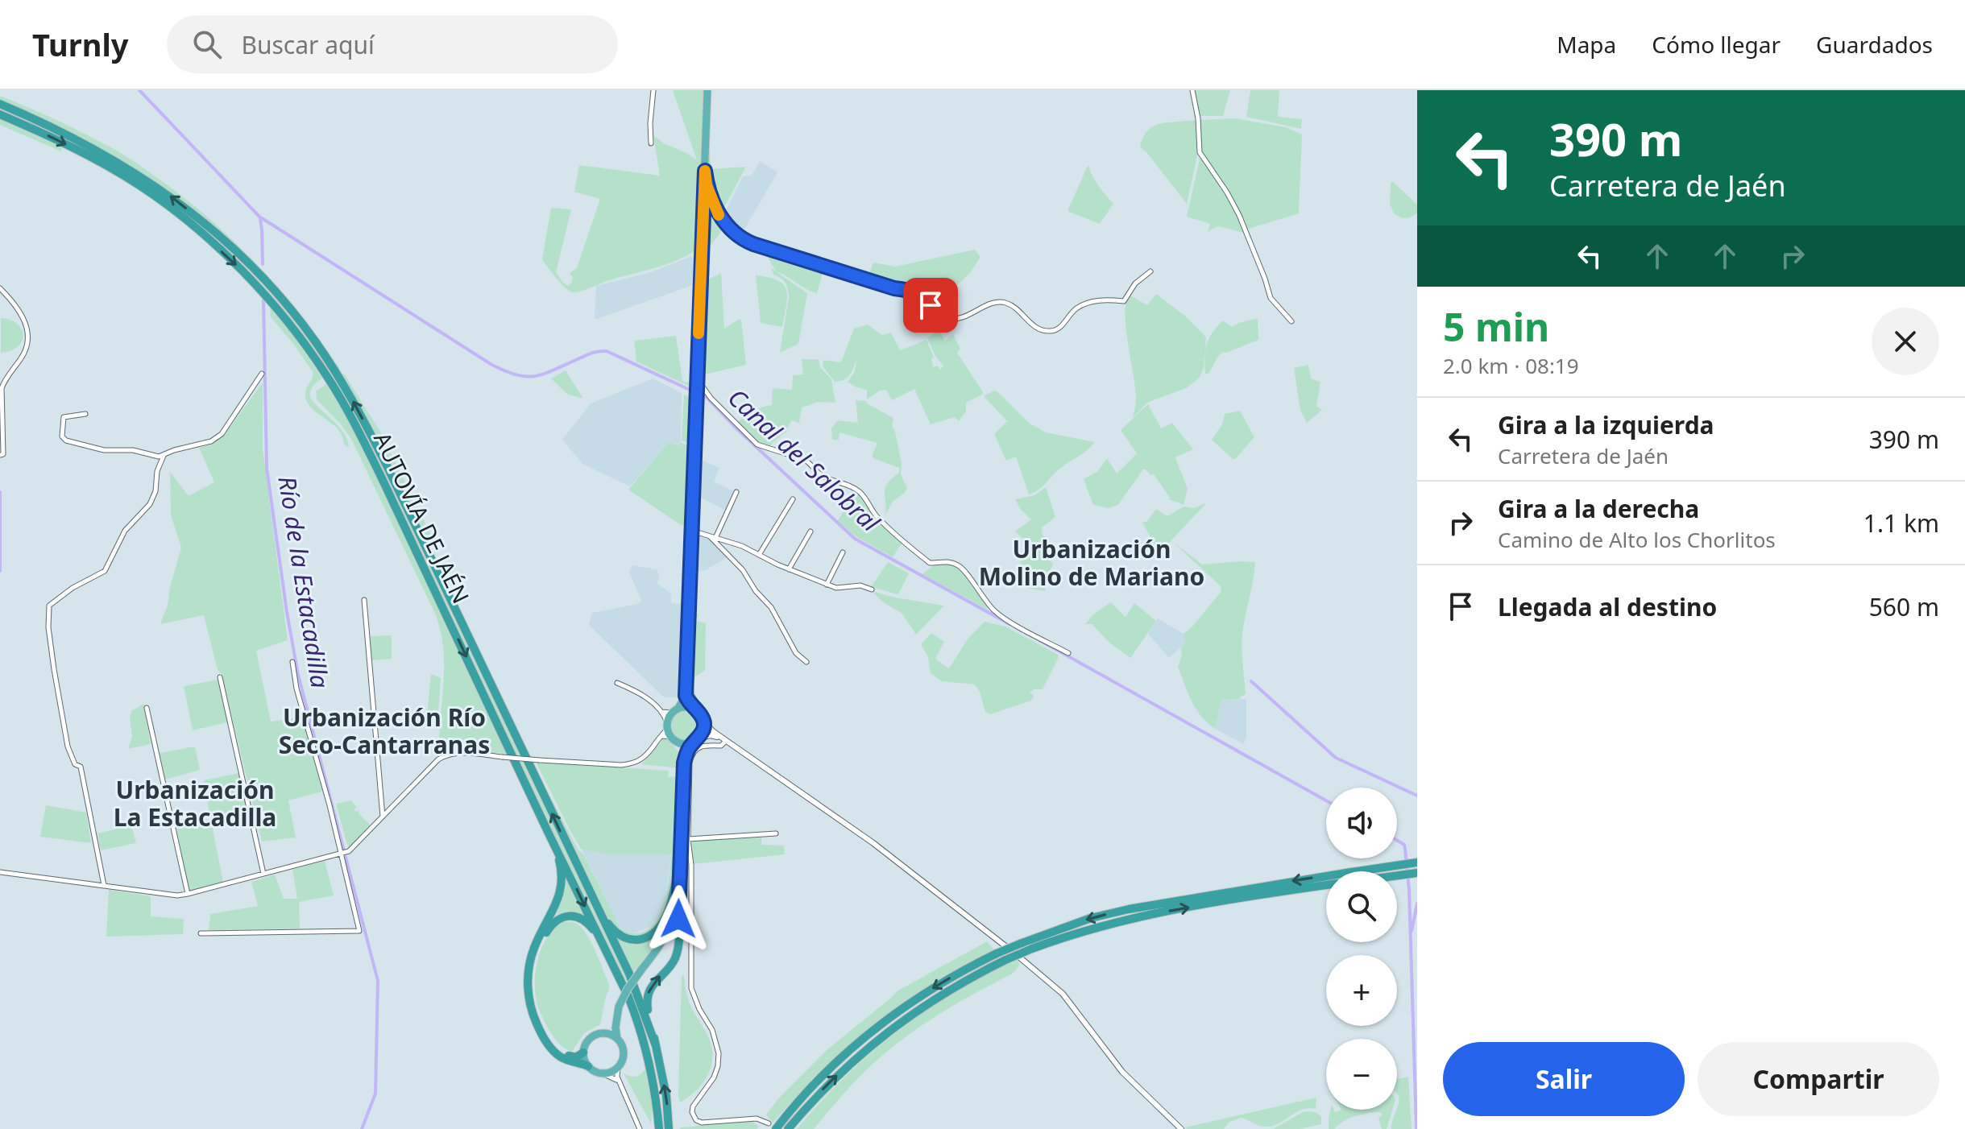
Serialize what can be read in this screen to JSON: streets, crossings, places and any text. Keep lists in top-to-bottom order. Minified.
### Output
{"streets":{"highway":["AUTOVÍA DE JAÉN"]},"districts":["Urbanización Molino de Mariano","Urbanización Río Seco-Cantarranas","Urbanización La Estacadilla"],"water":["Canal del Salobral","Río de la Estacadilla"],"page":{"header":"Turnly","search":"Buscar aquí","nav":["Mapa","Cómo llegar","Guardados"],"turn":["390 m","Carretera de Jaén"],"heading":["5 min","2.0 km · 08:19"],"list":[{"name":"Gira a la izquierda","note":"Carretera de Jaén","value":"390 m"},{"name":"Gira a la derecha","note":"Camino de Alto los Chorlitos","value":"1.1 km"},{"name":"Llegada al destino","value":"560 m"}],"map_buttons":["+","−"],"buttons":["Salir","Compartir"]}}
